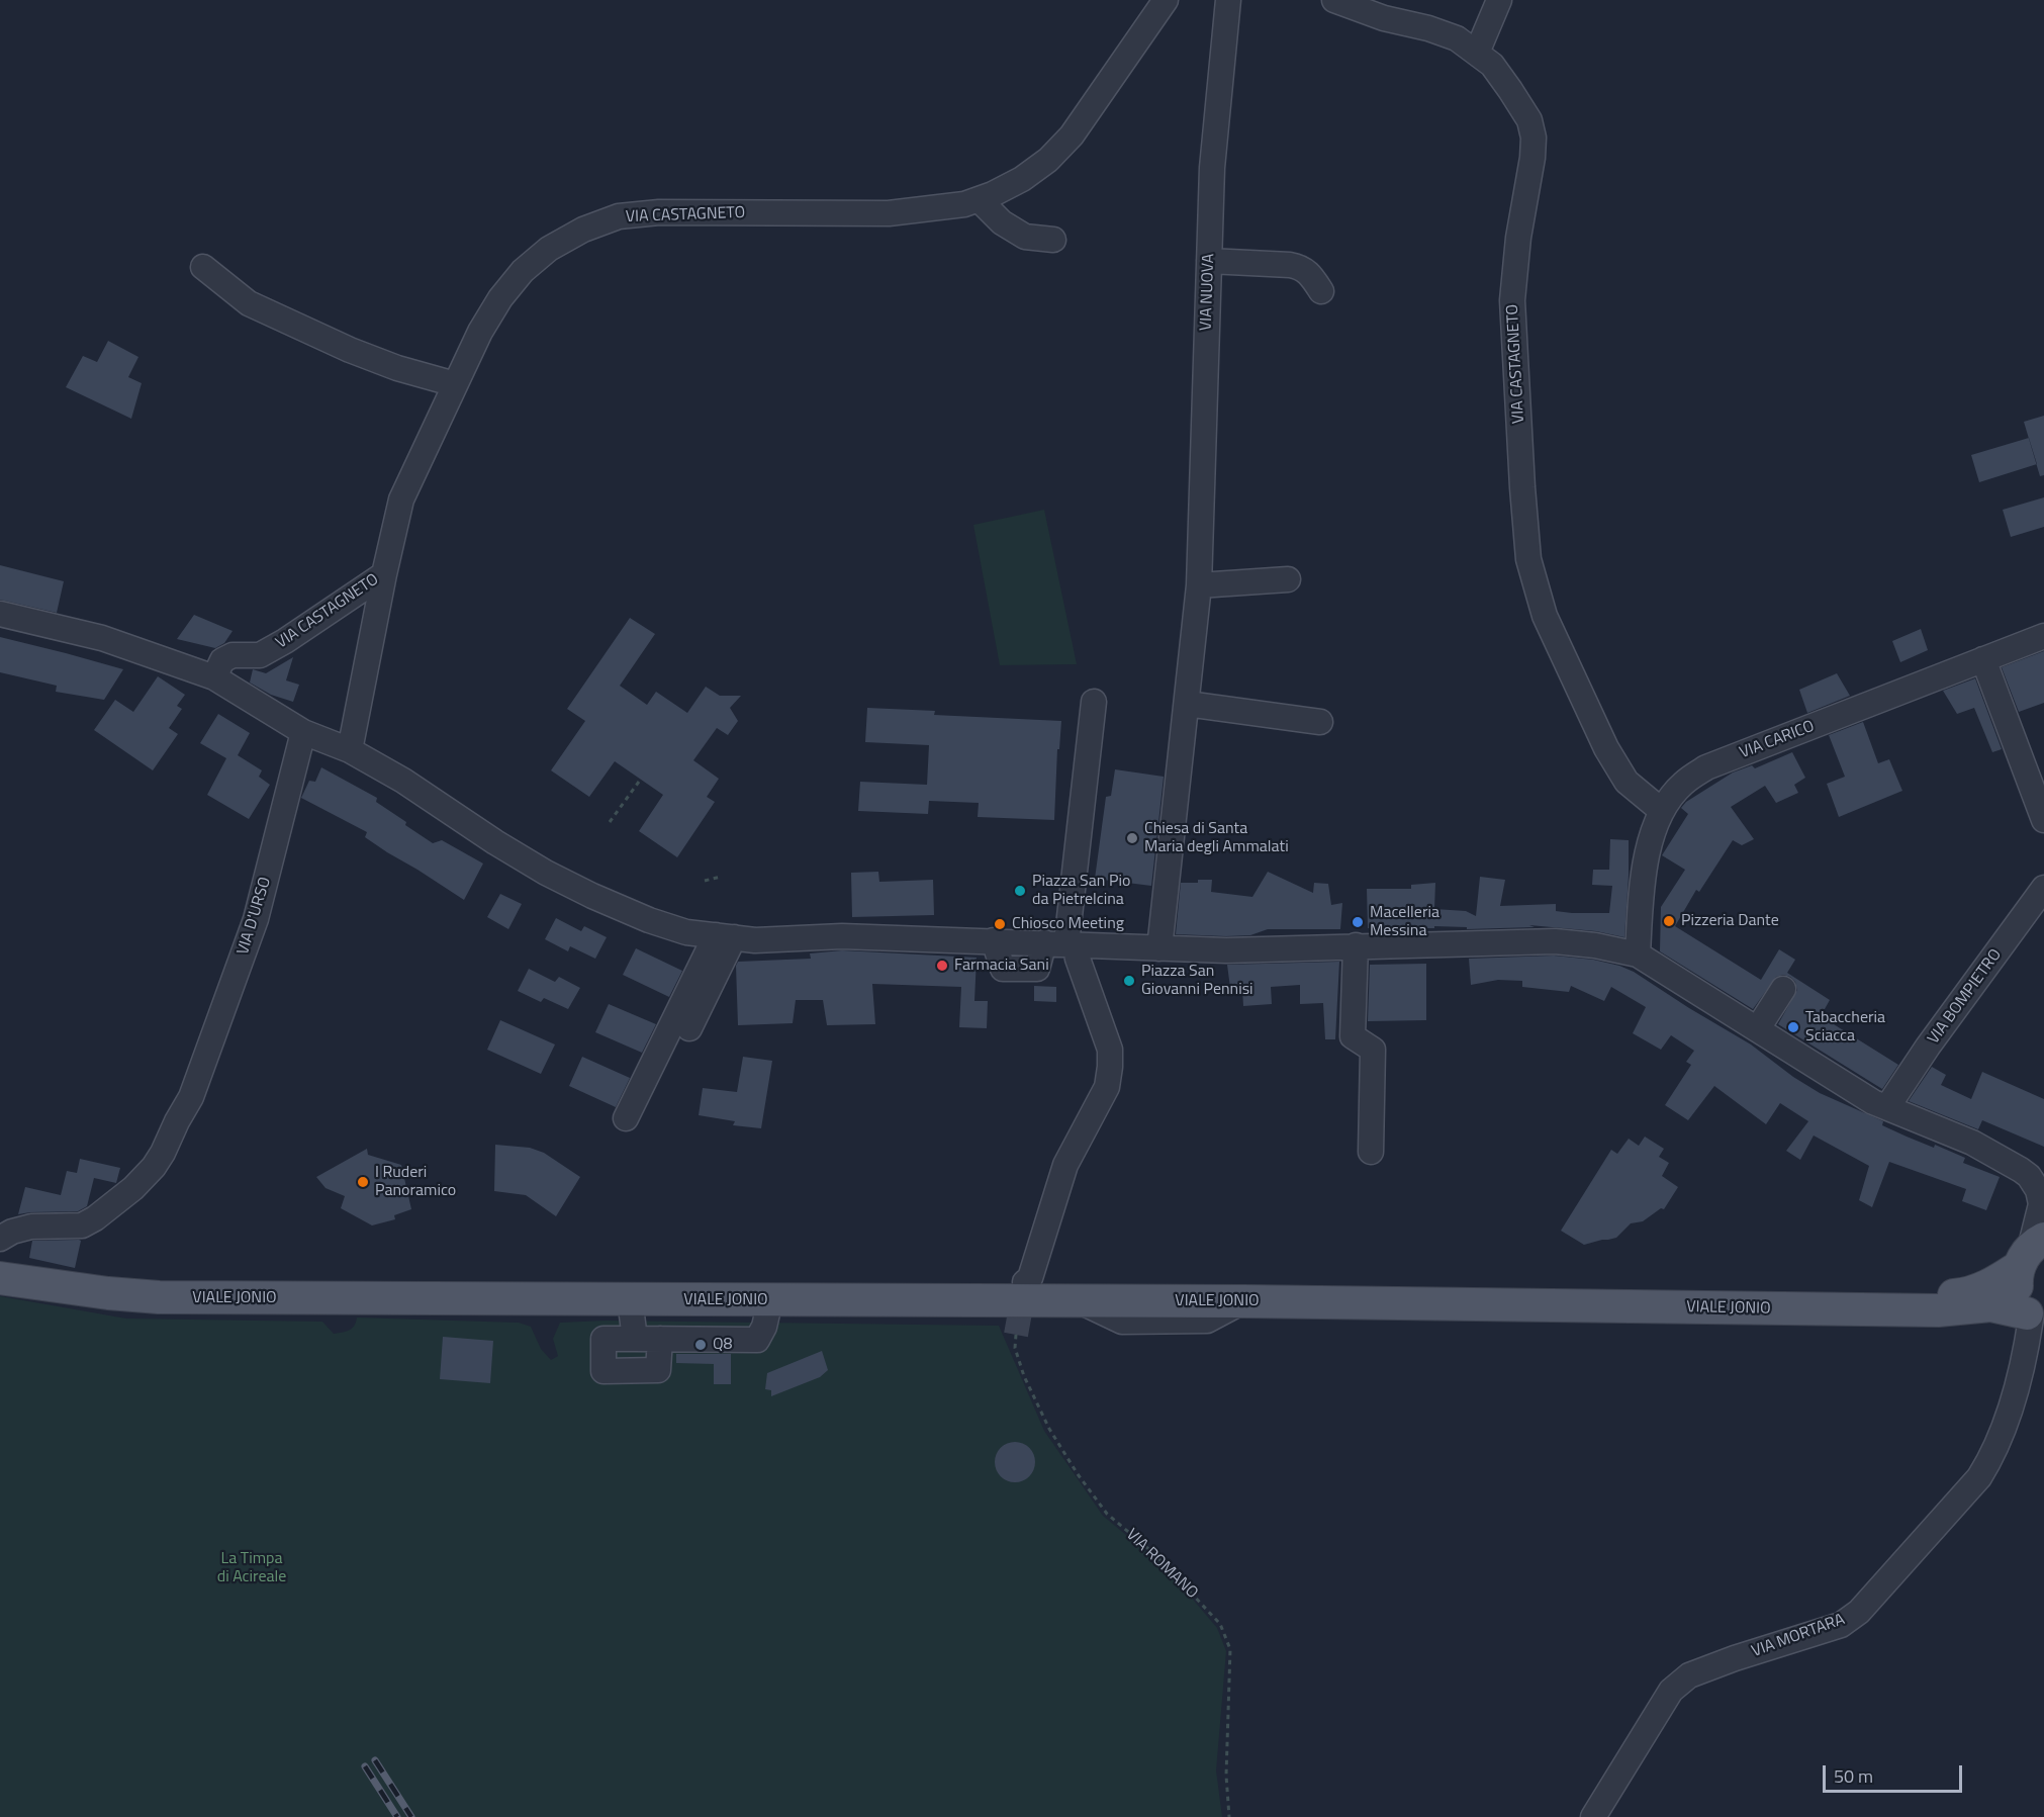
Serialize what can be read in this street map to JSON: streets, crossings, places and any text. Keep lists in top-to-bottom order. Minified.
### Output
{"streets":{"main road":["VIALE JONIO"],"street":["VIA CASTAGNETO","VIA NUOVA","VIA CARICO","VIA D'URSO","VIA BOMPIETRO","VIA MORTARA"],"path":["VIA ROMANO"]},"crossings":[["VIA CASTAGNETO","VIA CARICO"],["VIALE JONIO","VIA MORTARA"]],"parks":["La Timpa di Acireale"],"places":["Chiesa di Santa Maria degli Ammalati","Piazza San Pio da Pietrelcina","Pizzeria Dante","Macelleria Messina","Chiosco Meeting","Farmacia Sani","Piazza San Giovanni Pennisi","Tabaccheria Sciacca","I Ruderi Panoramico","Q8"],"scale_bar":"50 m"}
